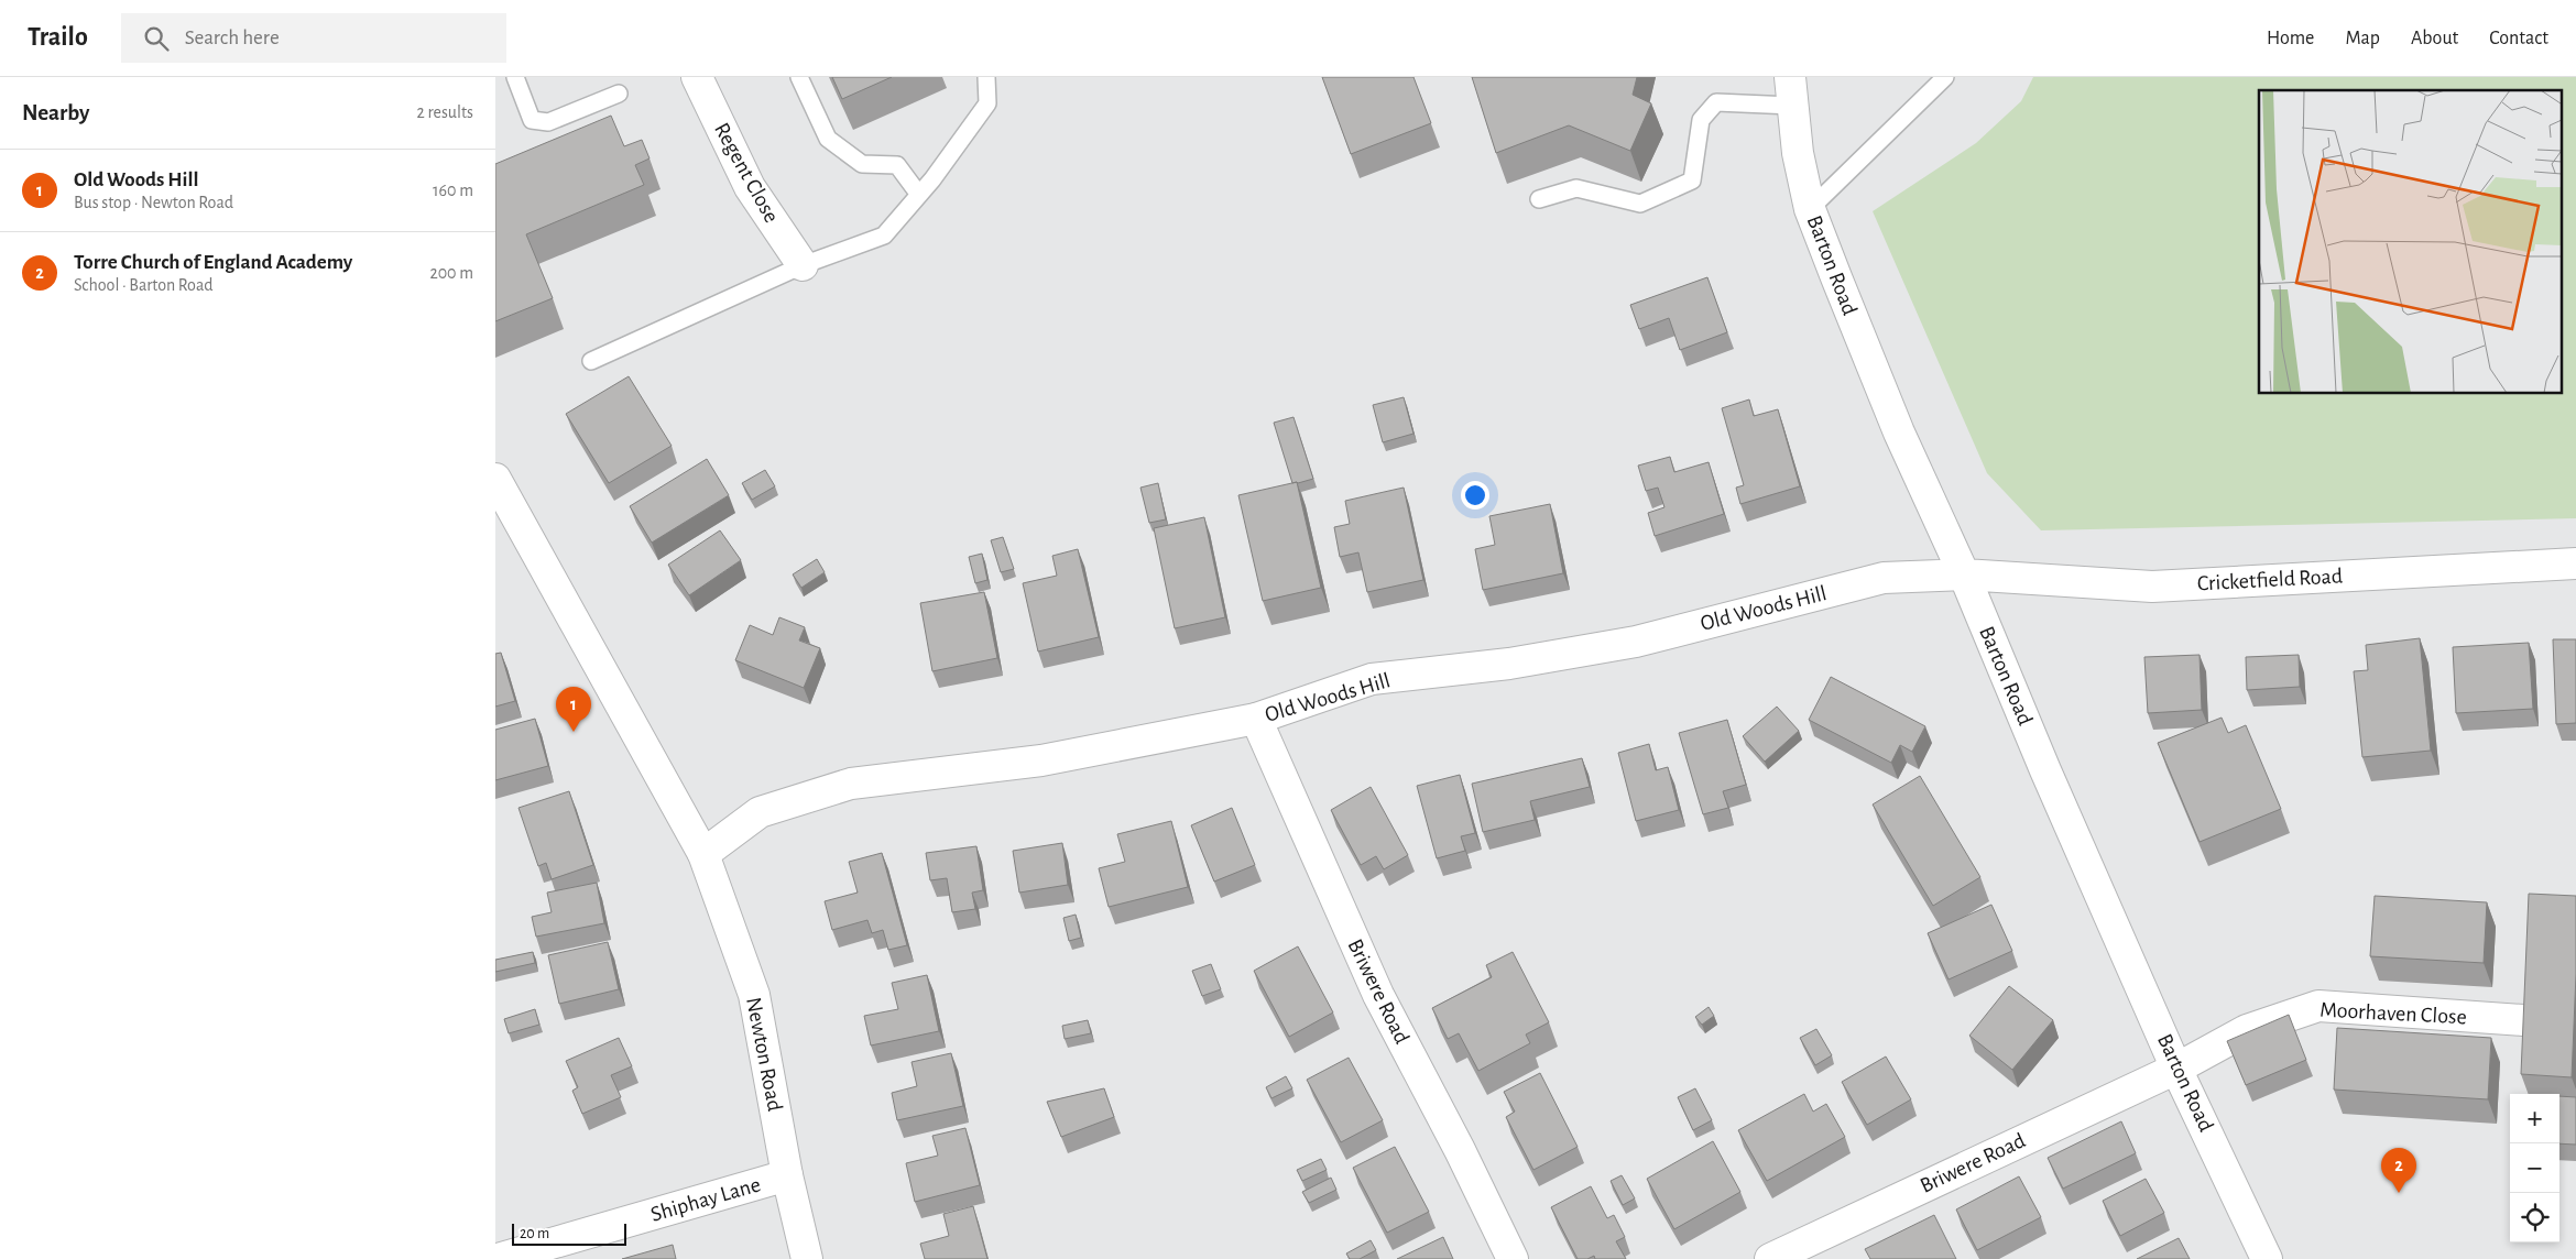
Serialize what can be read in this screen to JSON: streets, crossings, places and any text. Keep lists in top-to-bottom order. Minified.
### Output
{"streets":{"street":["Regent Close","Barton Road","Cricketfield Road","Old Woods Hill","Briwere Road","Moorhaven Close","Newton Road","Shiphay Lane"]},"crossings":[["Barton Road","Cricketfield Road"],["Barton Road","Old Woods Hill"],["Barton Road","Briwere Road"],["Barton Road","Moorhaven Close"],["Cricketfield Road","Old Woods Hill"],["Old Woods Hill","Briwere Road"],["Old Woods Hill","Newton Road"],["Briwere Road","Moorhaven Close"],["Newton Road","Shiphay Lane"]],"scale_bar":"20 m","page":{"header":"Trailo","search":"Search here","nav":["Home","Map","About","Contact"],"heading":["Nearby","2 results"],"list":[{"mark":"1","name":"Old Woods Hill","note":"Bus stop · Newton Road","value":"160 m"},{"mark":"2","name":"Torre Church of England Academy","note":"School · Barton Road","value":"200 m"}],"pins":["1","2"],"map_buttons":["+","−"],"scale":"20 m"}}
